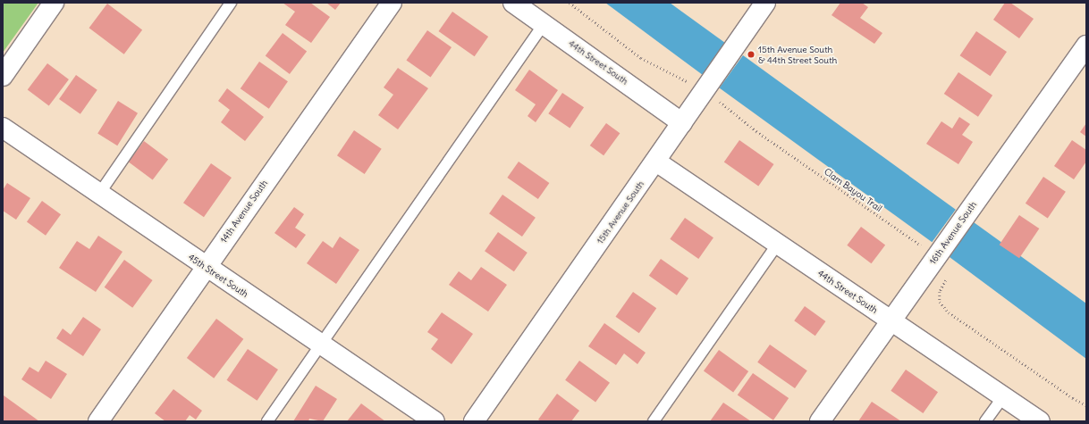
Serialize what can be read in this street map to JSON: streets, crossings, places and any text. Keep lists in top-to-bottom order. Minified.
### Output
{"streets":{"street":["44th Street South","14th Avenue South","15th Avenue South","16th Avenue South","45th Street South"],"path":["Clam Bayou Trail"]},"crossings":[["44th Street South","15th Avenue South"],["44th Street South","16th Avenue South"],["Clam Bayou Trail","15th Avenue South"],["Clam Bayou Trail","16th Avenue South"],["14th Avenue South","45th Street South"]],"places":["15th Avenue South & 44th Street South"]}
